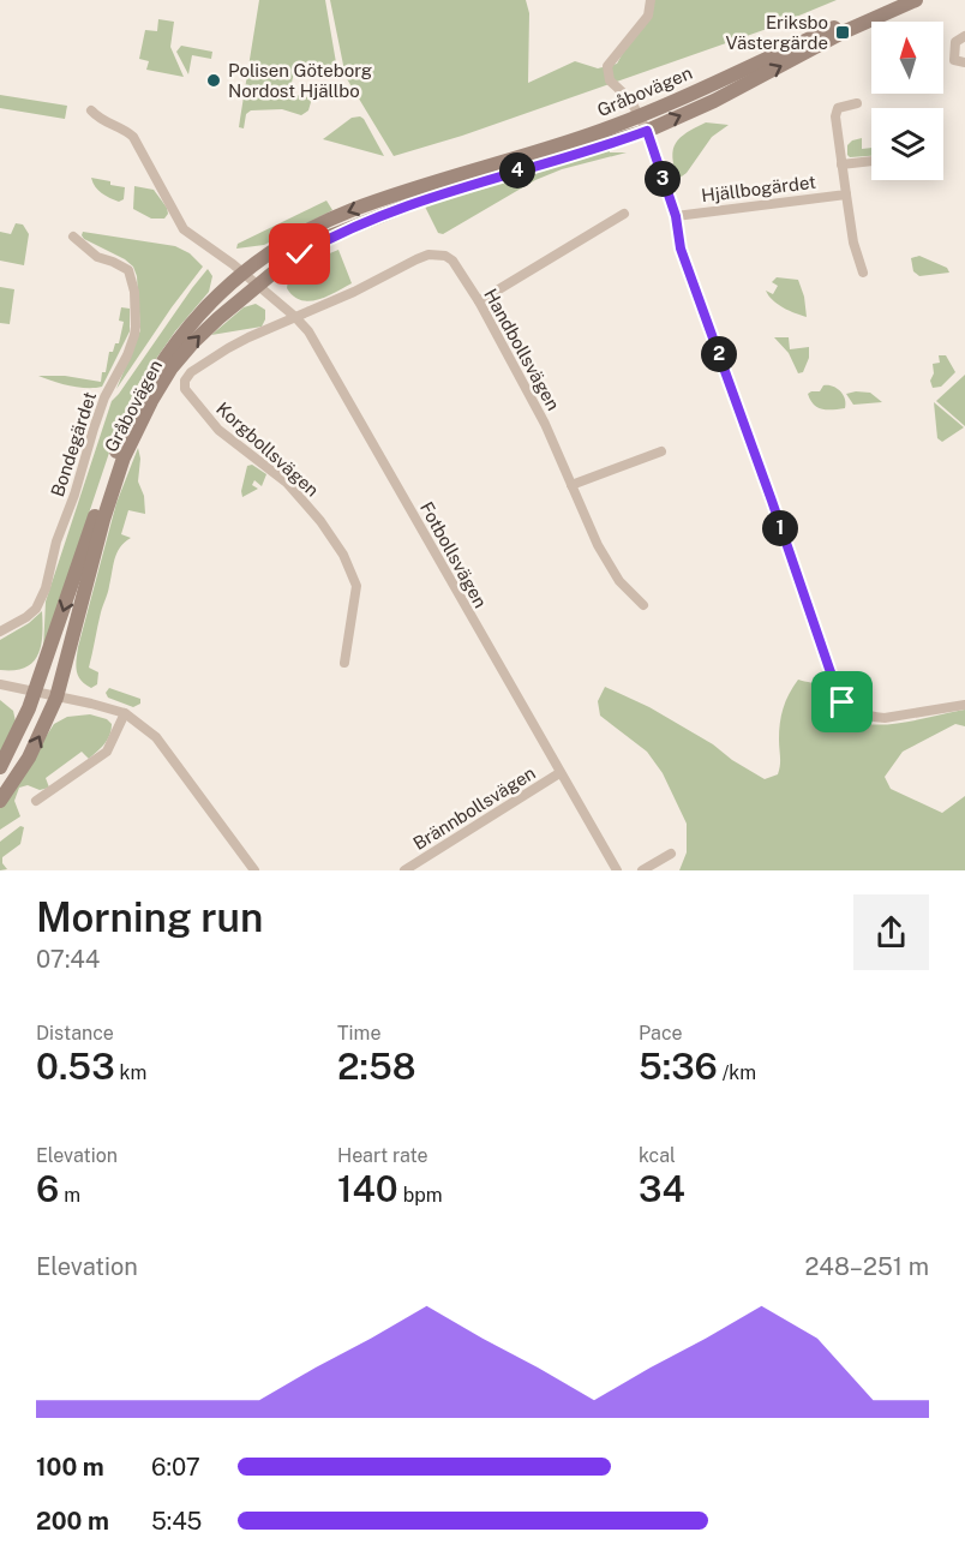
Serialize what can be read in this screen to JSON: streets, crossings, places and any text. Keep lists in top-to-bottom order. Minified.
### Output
{"streets":{"main road":["Gråbovägen"],"street":["Hjällbogärdet","Handbollsvägen","Bondegärdet","Korgbollsvägen","Fotbollsvägen","Brännbollsvägen"]},"crossings":[["Gråbovägen","Fotbollsvägen"],["Handbollsvägen","Korgbollsvägen"],["Handbollsvägen","Fotbollsvägen"],["Korgbollsvägen","Fotbollsvägen"],["Fotbollsvägen","Brännbollsvägen"]],"places":{"transit":["Eriksbo Västergärde"],"other":["Polisen Göteborg Nordost Hjällbo"]},"north":"top","page":{"pins":["4","3","2","1"],"heading":["Morning run","07:44"],"stats":[["Distance","0.53 km"],["Time","2:58"],["Pace","5:36 /km"],["Elevation","6 m"],["Heart rate","140 bpm"],["kcal","34"]],"chart":["Elevation","248–251 m"],"list":[{"name":"100 m","note":"6:07"},{"name":"200 m","note":"5:45"}]}}
